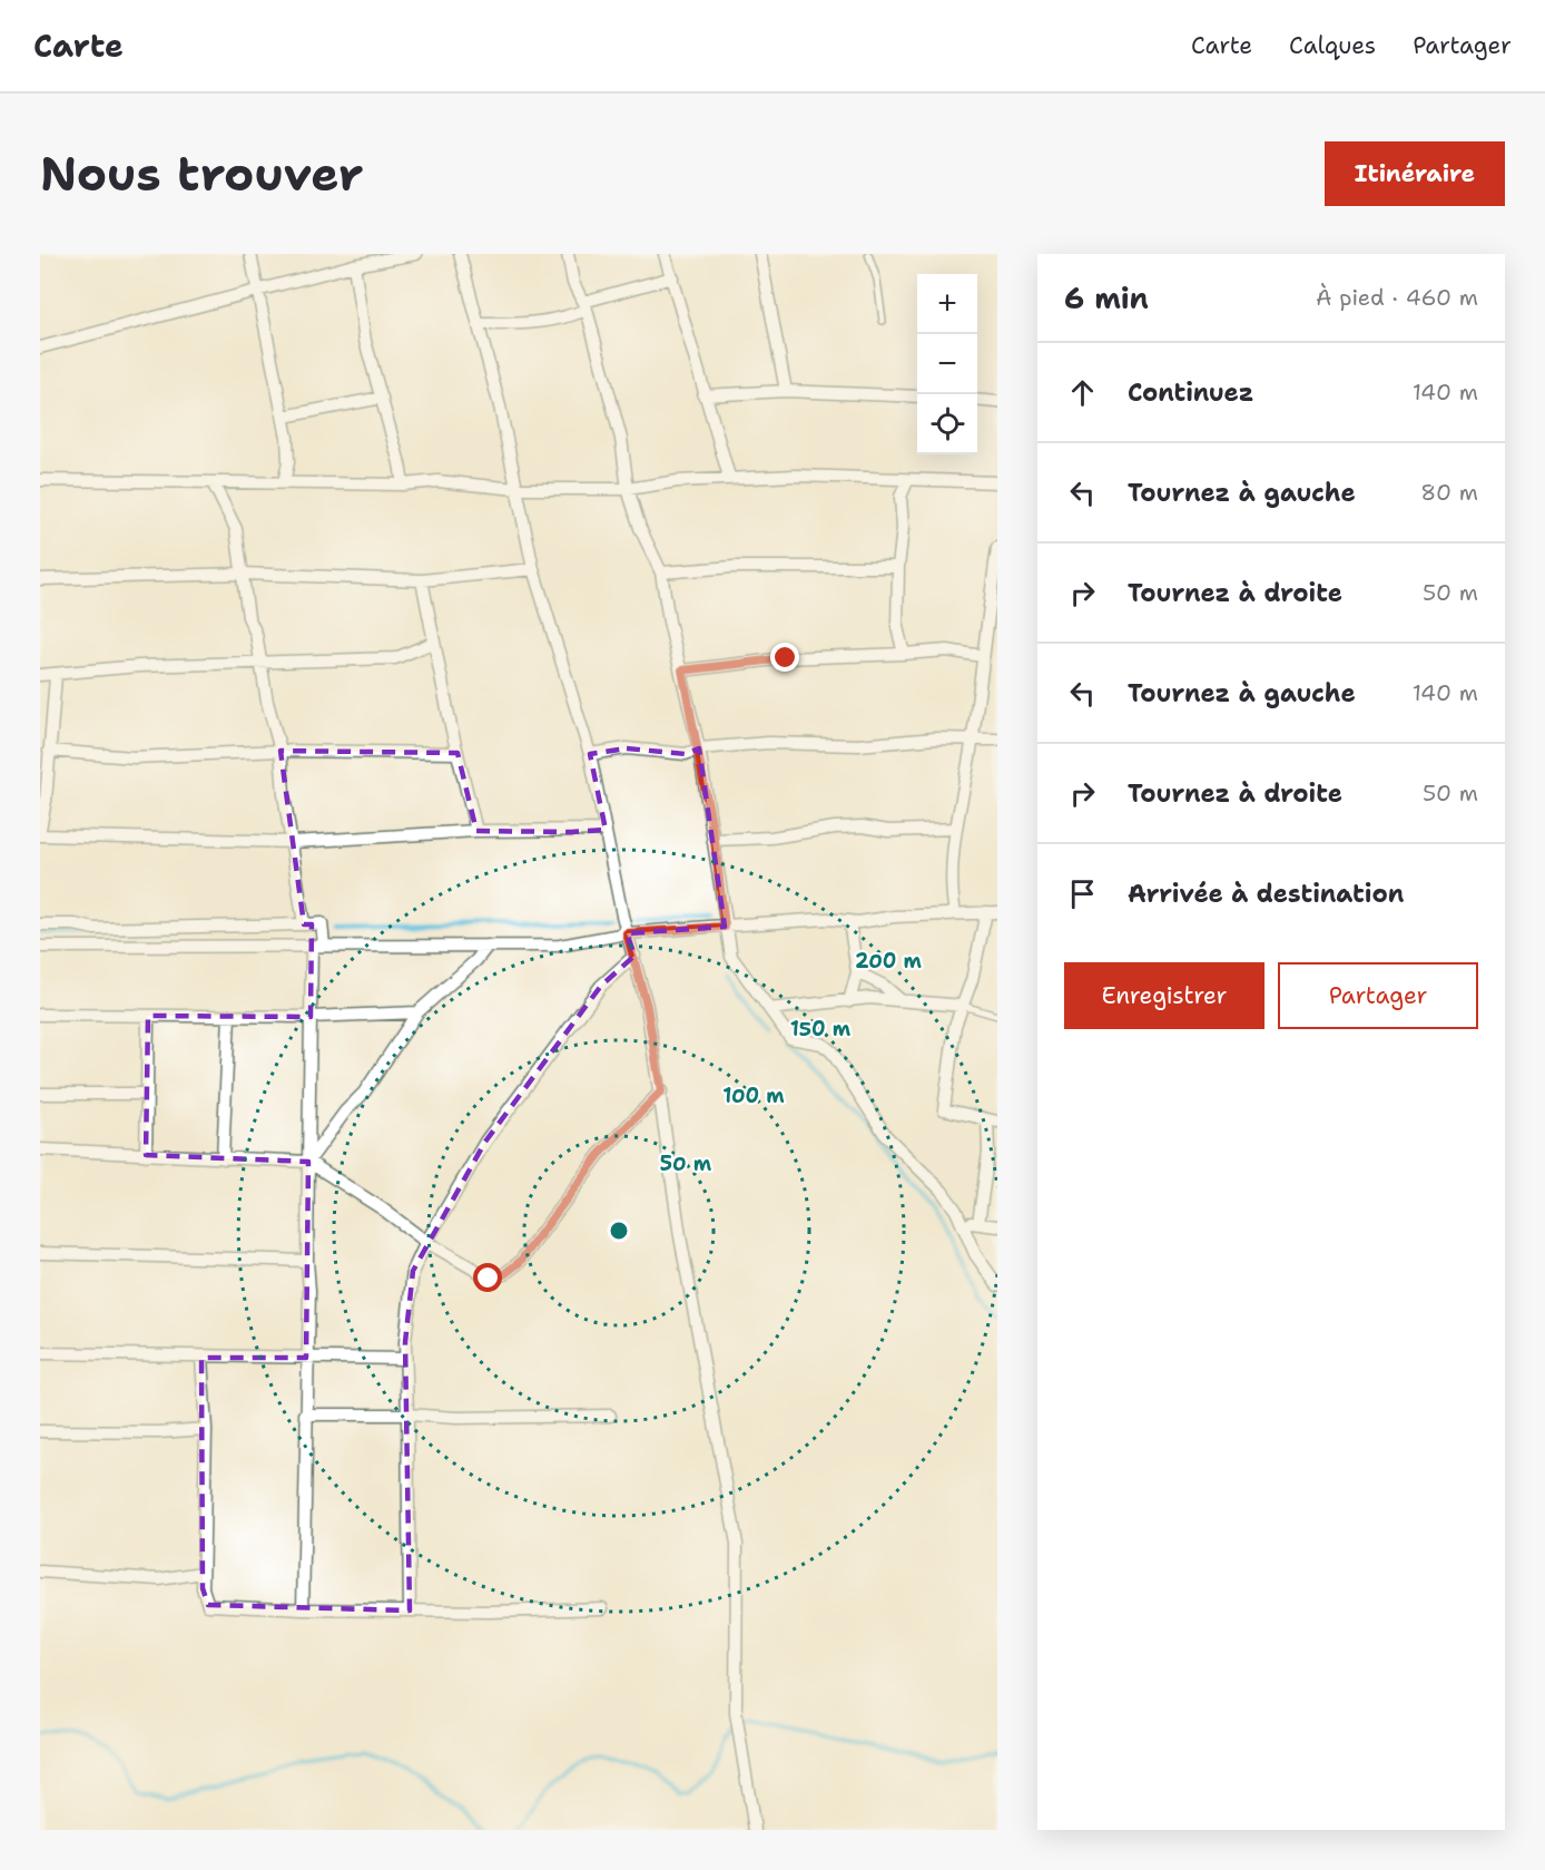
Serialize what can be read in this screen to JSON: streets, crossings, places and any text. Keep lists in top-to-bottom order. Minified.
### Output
{"page":{"header":"Carte","nav":["Carte","Calques","Partager"],"buttons":["Itinéraire",["Enregistrer","Partager"]],"title":"Nous trouver","heading":["6 min","À pied · 460 m"],"map_buttons":["+","−"],"list":[["Continuez","140 m"],["Tournez à gauche","80 m"],["Tournez à droite","50 m"],["Tournez à gauche","140 m"],["Tournez à droite","50 m"],"Arrivée à destination"]},"rings":["200 m","150 m","100 m","50 m"]}
